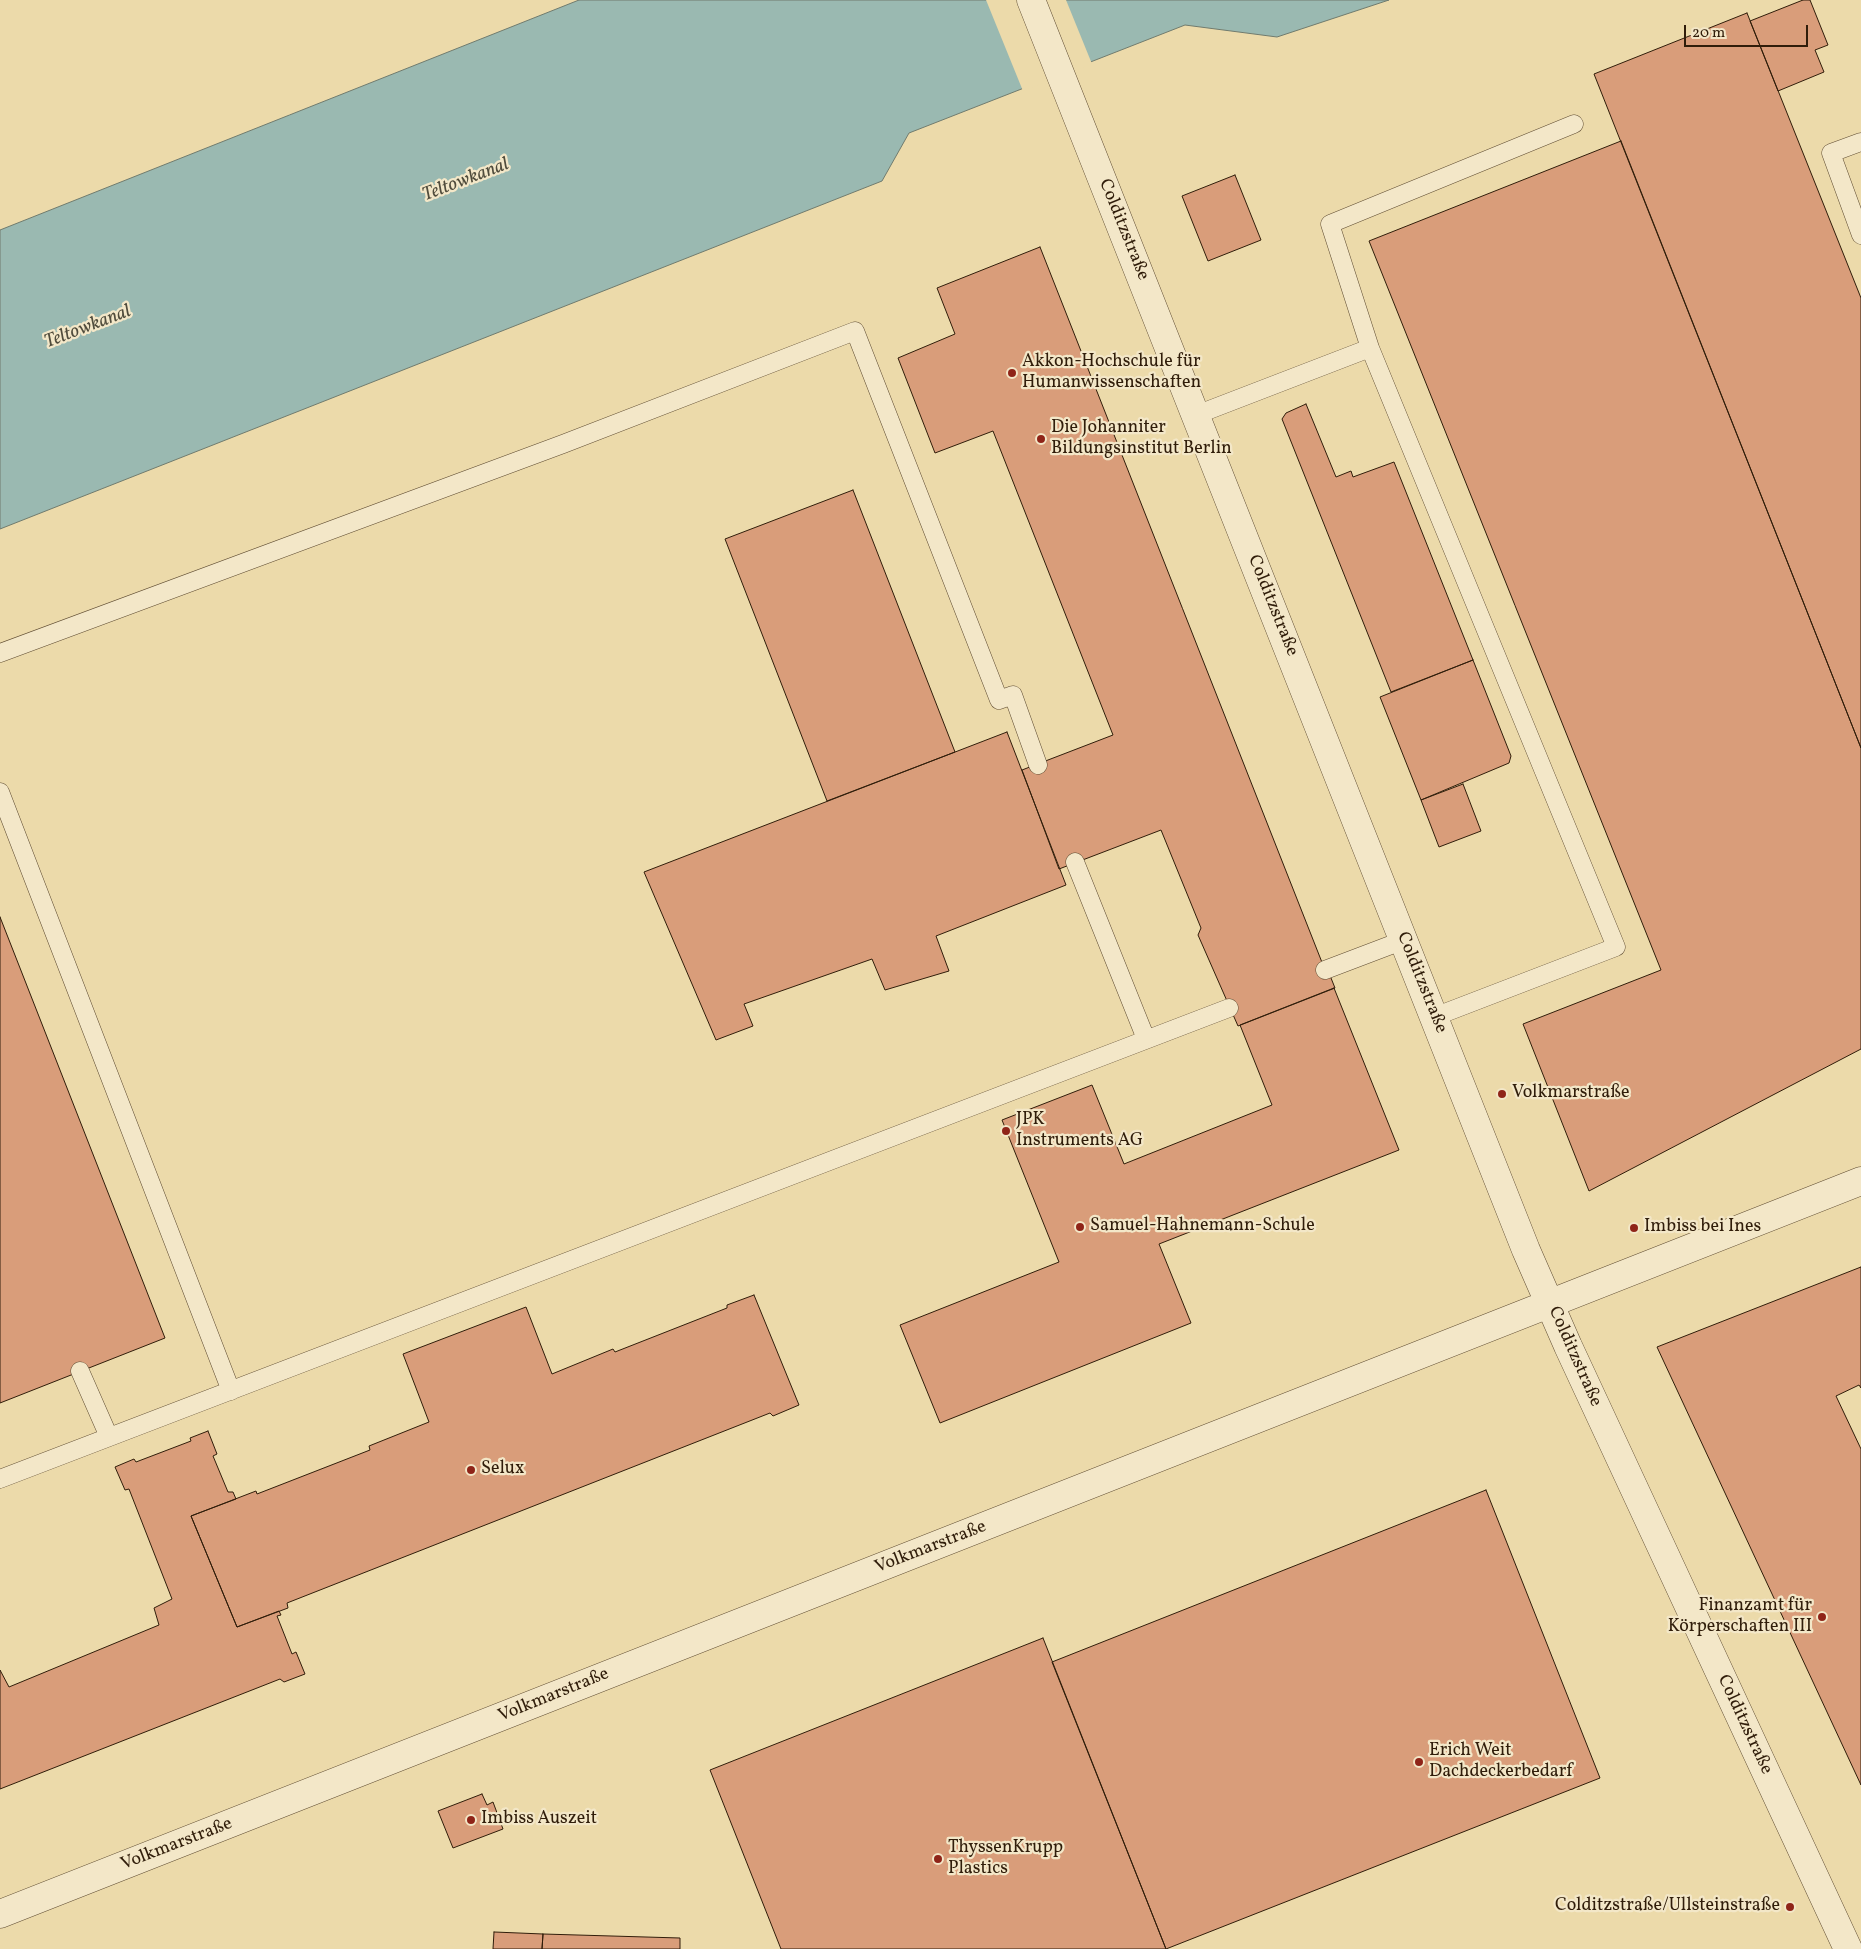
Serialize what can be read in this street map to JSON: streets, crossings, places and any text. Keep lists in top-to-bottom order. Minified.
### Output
{"streets":{"street":["Colditzstraße","Volkmarstraße"]},"crossings":[["Colditzstraße","Volkmarstraße"]],"water":["Teltowkanal"],"places":["Akkon-Hochschule für Humanwissenschaften","Die Johanniter Bildungsinstitut Berlin","Volkmarstraße","JPK Instruments AG","Samuel-Hahnemann-Schule","Imbiss bei Ines","Selux","Finanzamt für Körperschaften III","Erich Weit Dachdeckerbedarf","Imbiss Auszeit","ThyssenKrupp Plastics","Colditzstraße/Ullsteinstraße"],"scale_bar":"20 m"}
